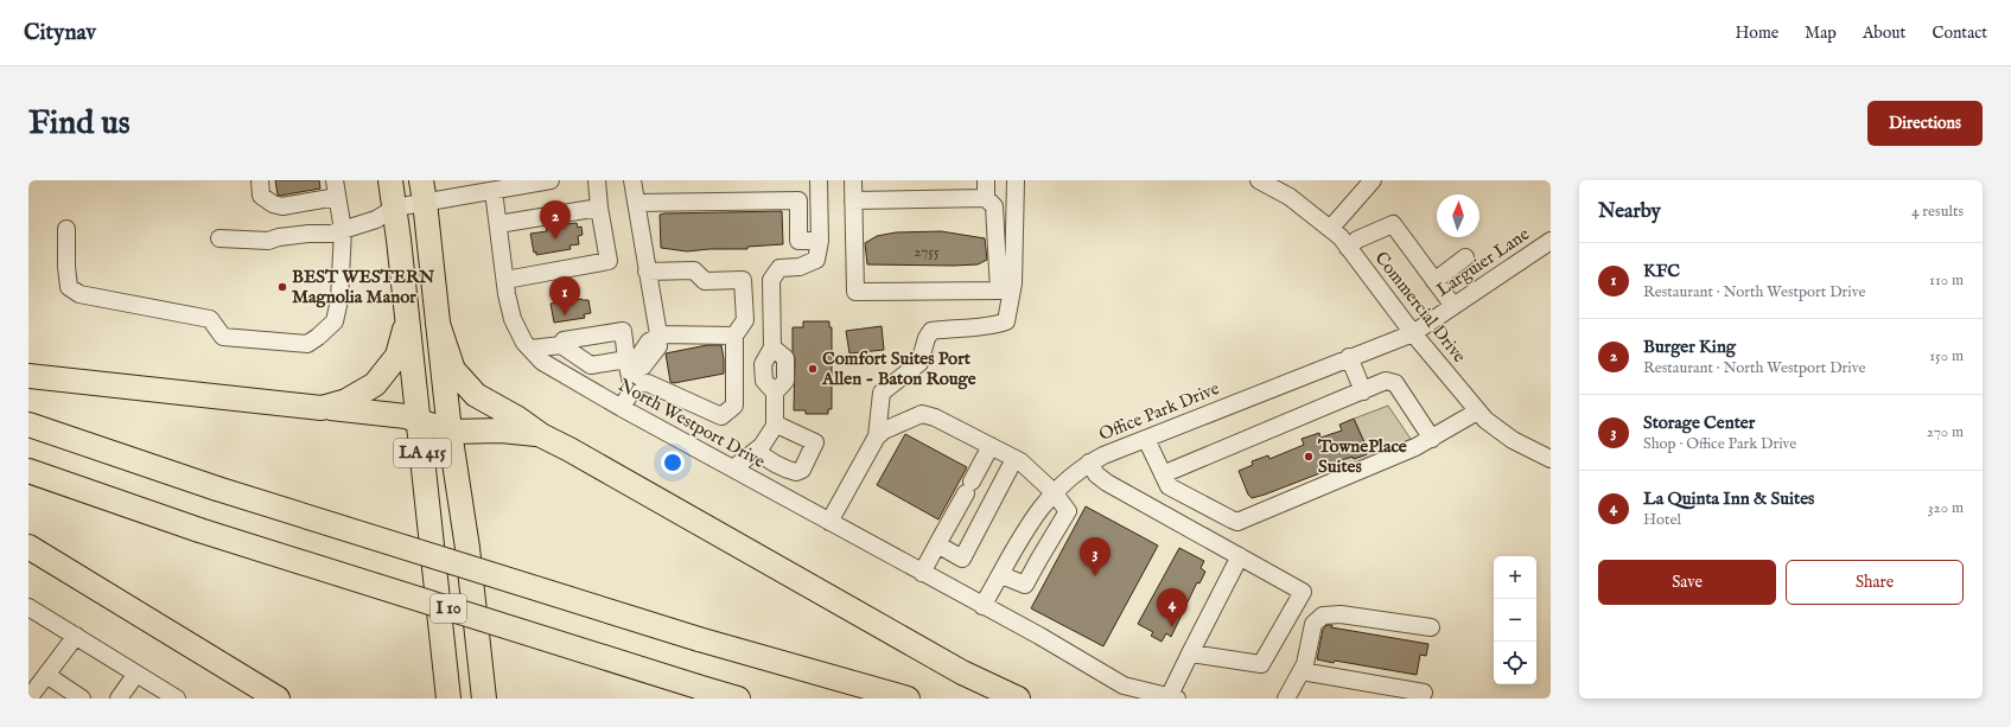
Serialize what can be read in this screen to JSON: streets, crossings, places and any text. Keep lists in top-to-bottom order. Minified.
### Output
{"streets":{"highway":["LA 415","I 10"],"street":["Larguier Lane","Commercial Drive","Office Park Drive","North Westport Drive"]},"crossings":[["Larguier Lane","Commercial Drive"],["Larguier Lane","Office Park Drive"],["Commercial Drive","Office Park Drive"],["Office Park Drive","North Westport Drive"]],"places":["BEST WESTERN Magnolia Manor","Comfort Suites Port Allen - Baton Rouge","TownePlace Suites"],"house_numbers":["2755"],"north":"top","page":{"header":"Citynav","nav":["Home","Map","About","Contact"],"buttons":["Directions",["Save","Share"]],"title":"Find us","heading":["Nearby","4 results"],"pins":["2","1","3","4"],"list":[{"mark":"1","name":"KFC","note":"Restaurant · North Westport Drive","value":"110 m"},{"mark":"2","name":"Burger King","note":"Restaurant · North Westport Drive","value":"150 m"},{"mark":"3","name":"Storage Center","note":"Shop · Office Park Drive","value":"270 m"},{"mark":"4","name":"La Quinta Inn & Suites","note":"Hotel","value":"320 m"}],"map_buttons":["+","−"]}}
